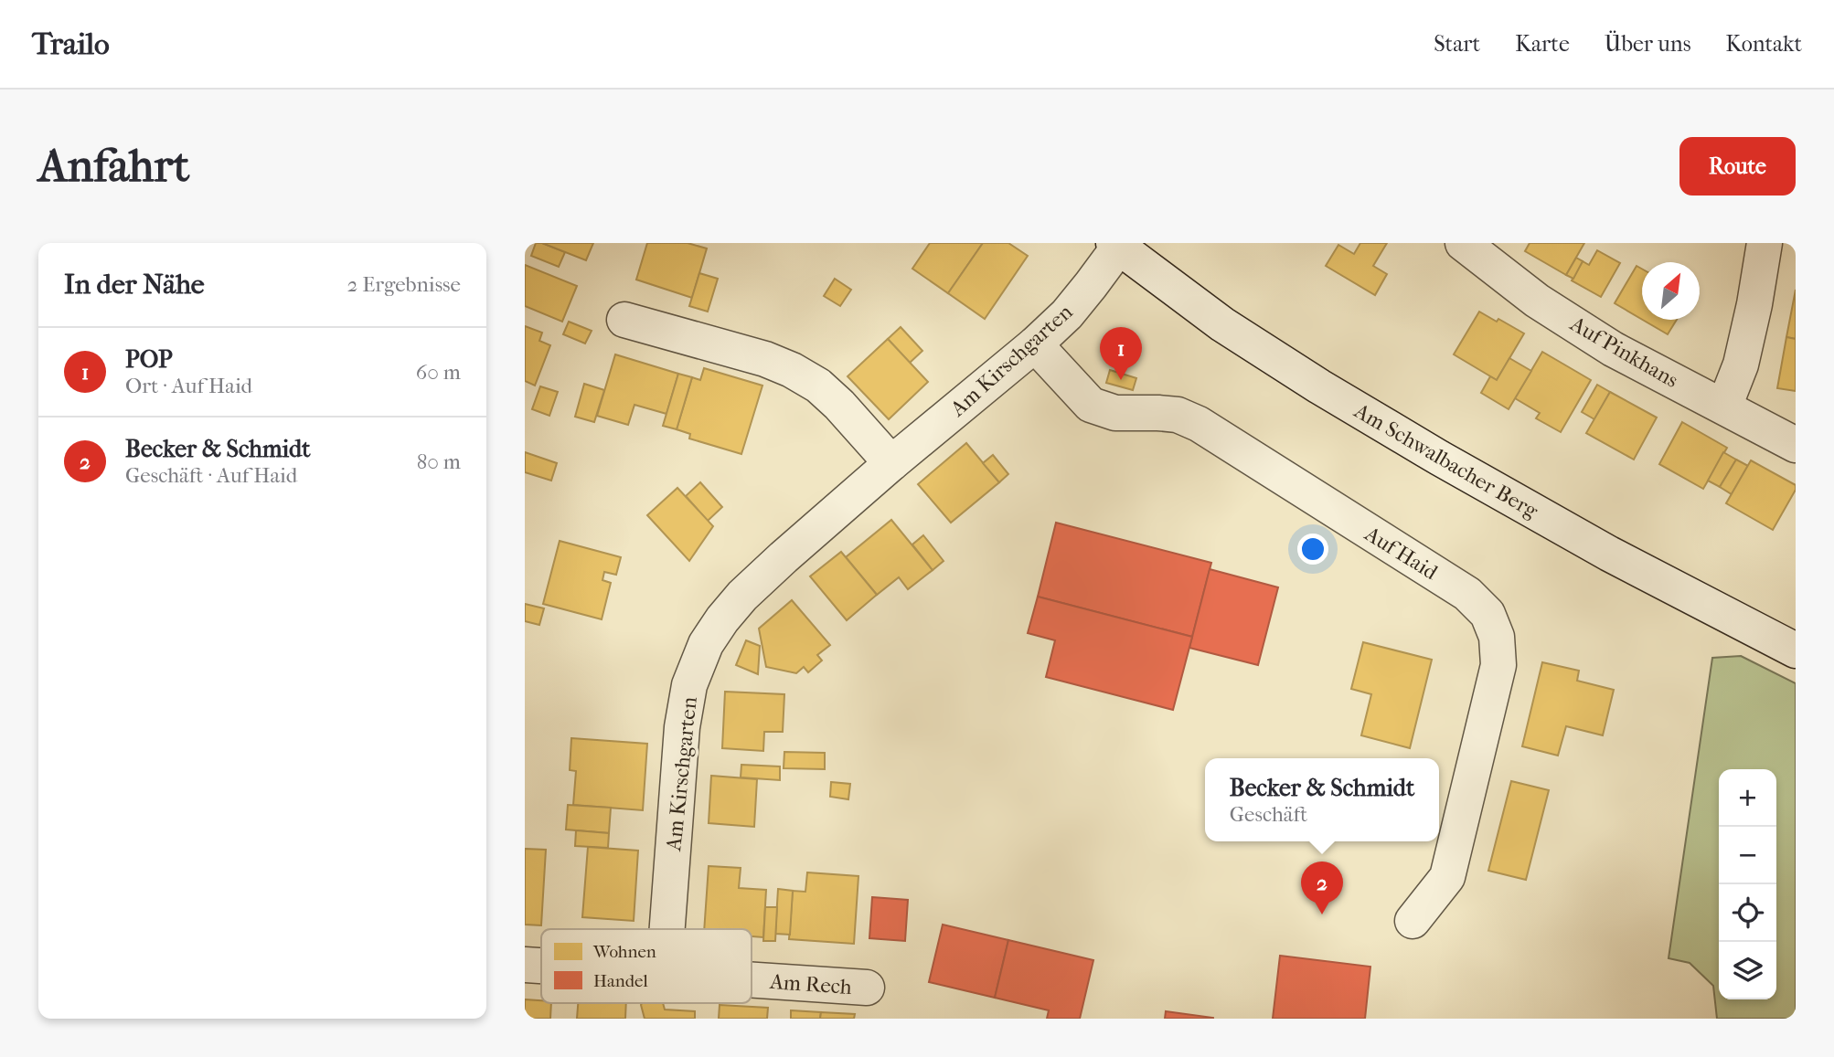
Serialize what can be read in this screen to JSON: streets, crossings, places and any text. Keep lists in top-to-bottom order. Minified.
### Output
{"streets":{"street":["Auf Pinkhans","Am Kirschgarten","Am Schwalbacher Berg","Auf Haid","Am Rech"]},"crossings":[["Am Kirschgarten","Am Schwalbacher Berg"],["Am Kirschgarten","Auf Haid"]],"legend":["Wohnen","Handel"],"north":"top right","page":{"header":"Trailo","nav":["Start","Karte","Über uns","Kontakt"],"buttons":"Route","title":"Anfahrt","heading":["In der Nähe","2 Ergebnisse"],"list":[{"mark":"1","name":"POP","note":"Ort · Auf Haid","value":"60 m"},{"mark":"2","name":"Becker & Schmidt","note":"Geschäft · Auf Haid","value":"80 m"}],"pins":["1","2"],"popup":["Becker & Schmidt","Geschäft"],"map_buttons":["+","−"]}}
